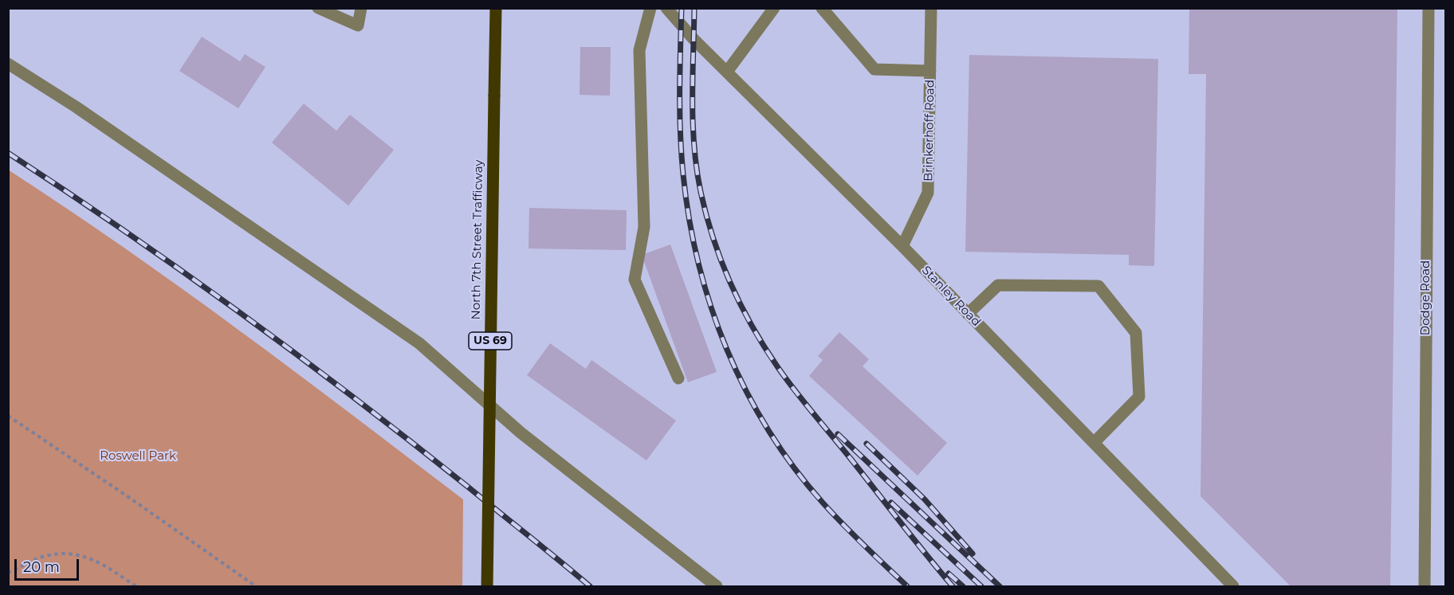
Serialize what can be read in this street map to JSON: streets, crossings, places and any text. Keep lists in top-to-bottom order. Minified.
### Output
{"streets":{"main road":["North 7th Street Trafficway","US 69"],"street":["Brinkerhoff Road","Stanley Road","Dodge Road"]},"crossings":[["Brinkerhoff Road","Stanley Road"]],"parks":["Roswell Park"],"scale_bar":"20 m"}
